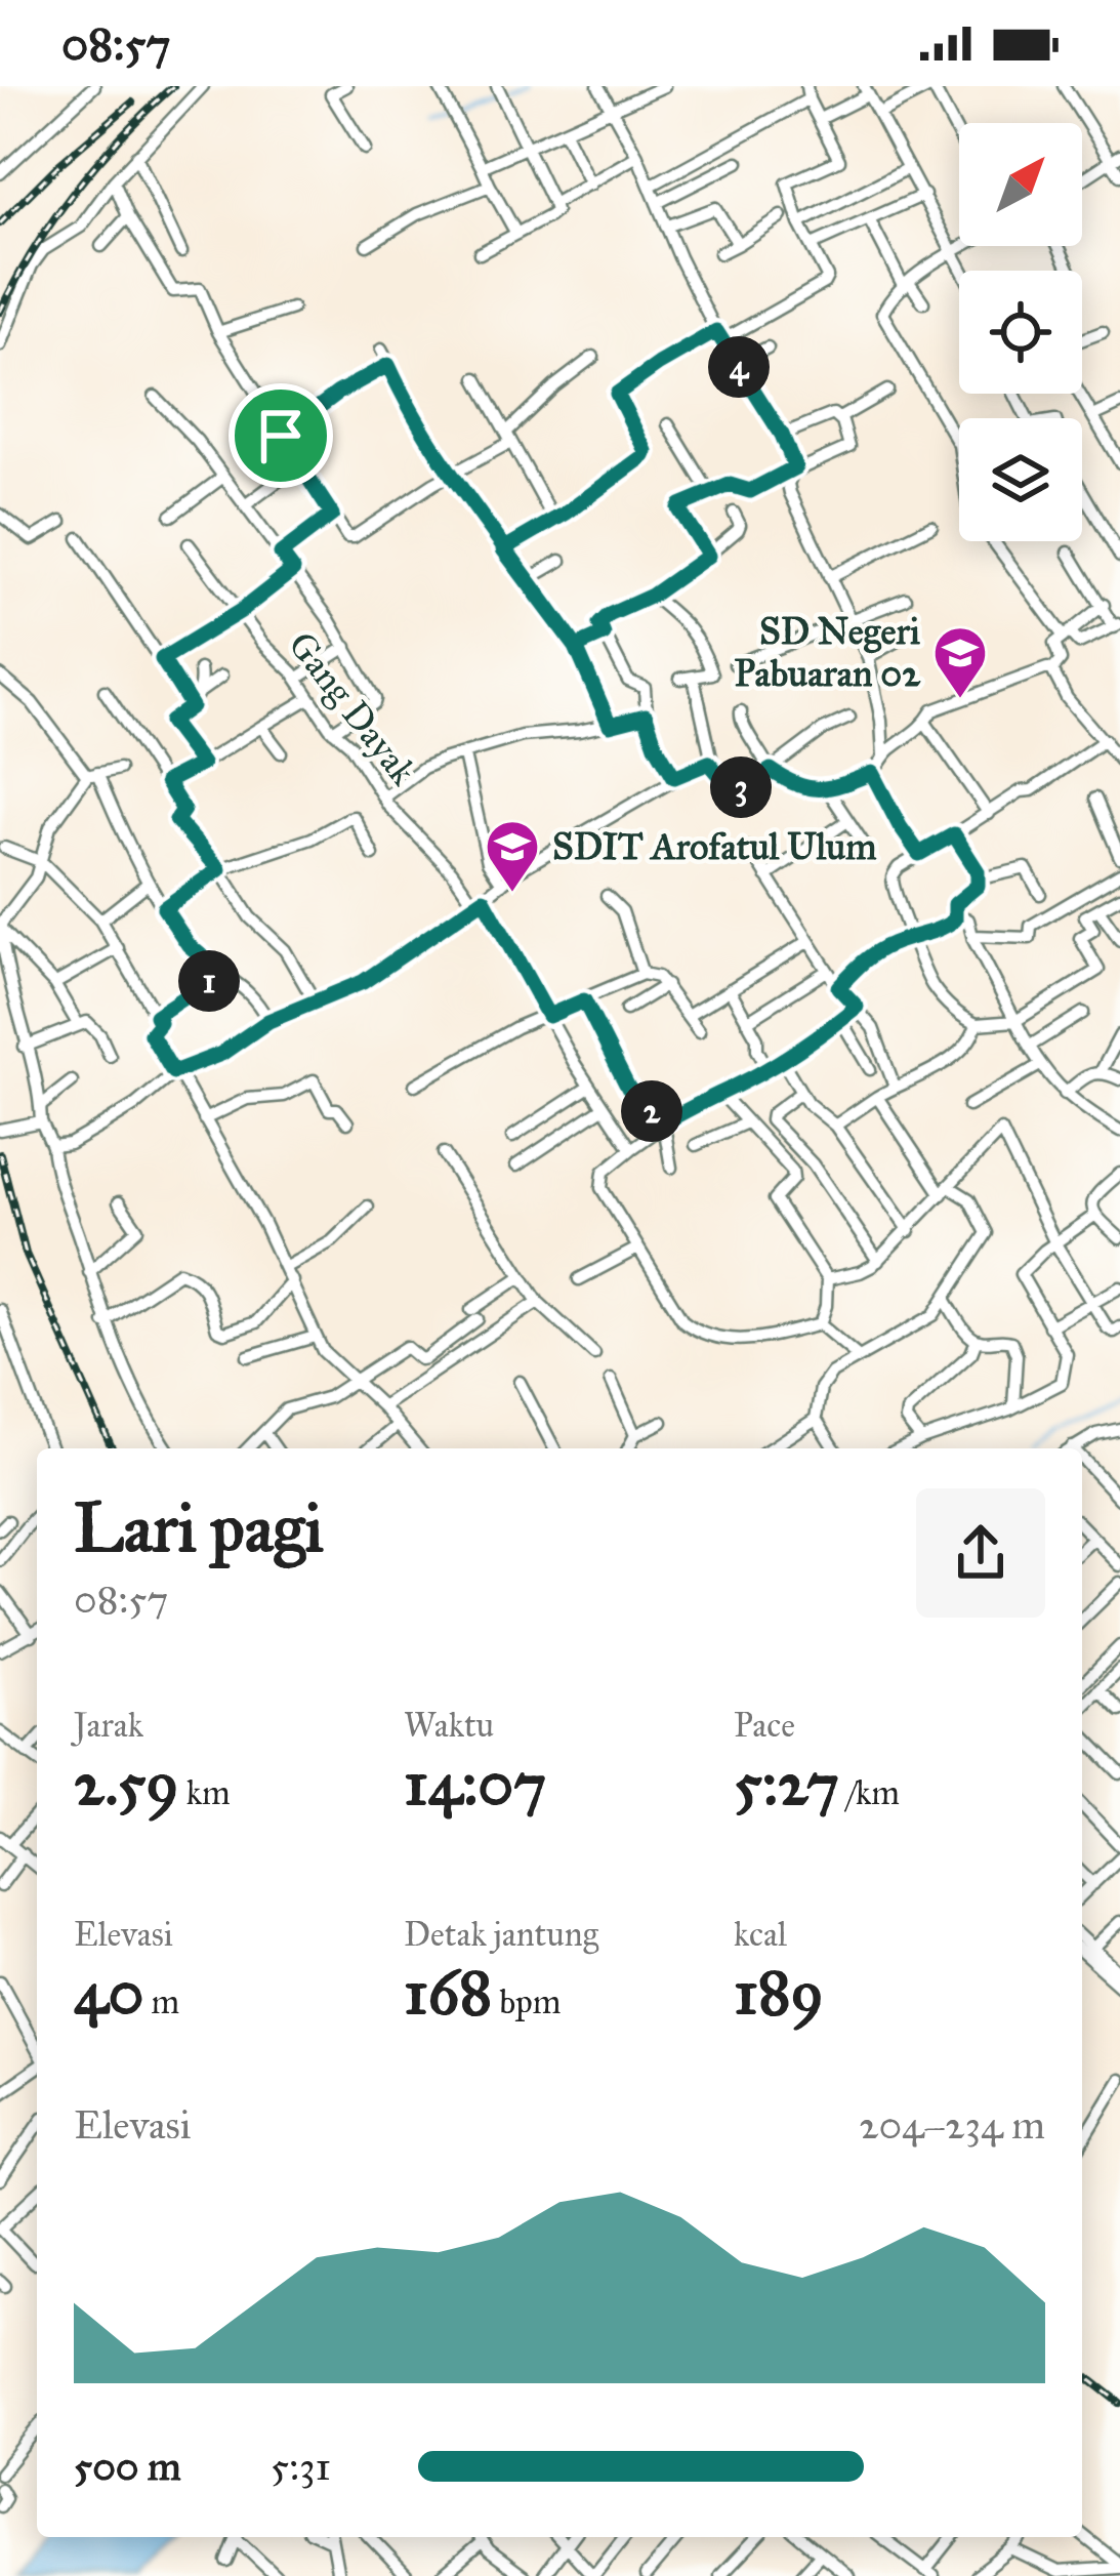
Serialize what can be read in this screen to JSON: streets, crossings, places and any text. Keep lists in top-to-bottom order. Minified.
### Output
{"streets":{"street":["Gang Dayak"]},"places":{"school or university":["SD Negeri Pabuaran 02","SDIT Arofatul Ulum"]},"north":"top right","page":{"status":"08:57","pins":["4","3","1","2"],"heading":["Lari pagi","08:57"],"stats":[["Jarak","2.59 km"],["Waktu","14:07"],["Pace","5:27 /km"],["Elevasi","40 m"],["Detak jantung","168 bpm"],["kcal","189"]],"chart":["Elevasi","204–234 m"],"list":[{"name":"500 m","note":"5:31"}]}}
